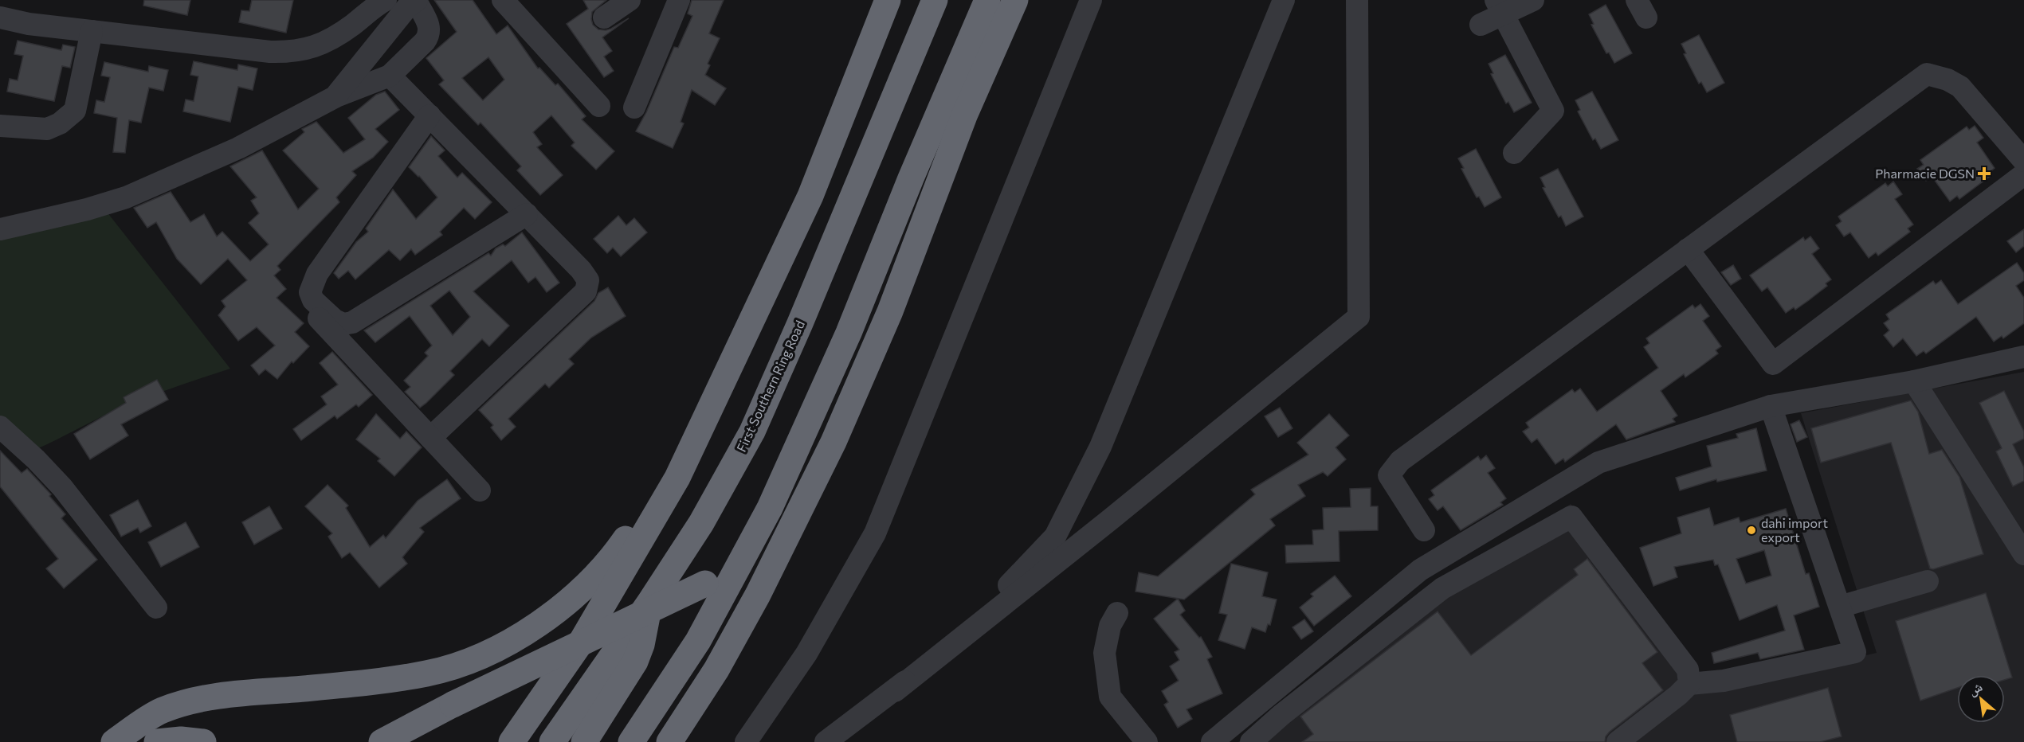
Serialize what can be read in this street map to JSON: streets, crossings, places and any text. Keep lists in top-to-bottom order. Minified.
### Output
{"streets":{"highway":["First Southern Ring Road"]},"places":{"health":["Pharmacie DGSN"],"other":["dahi import export"]},"north":"top left"}
